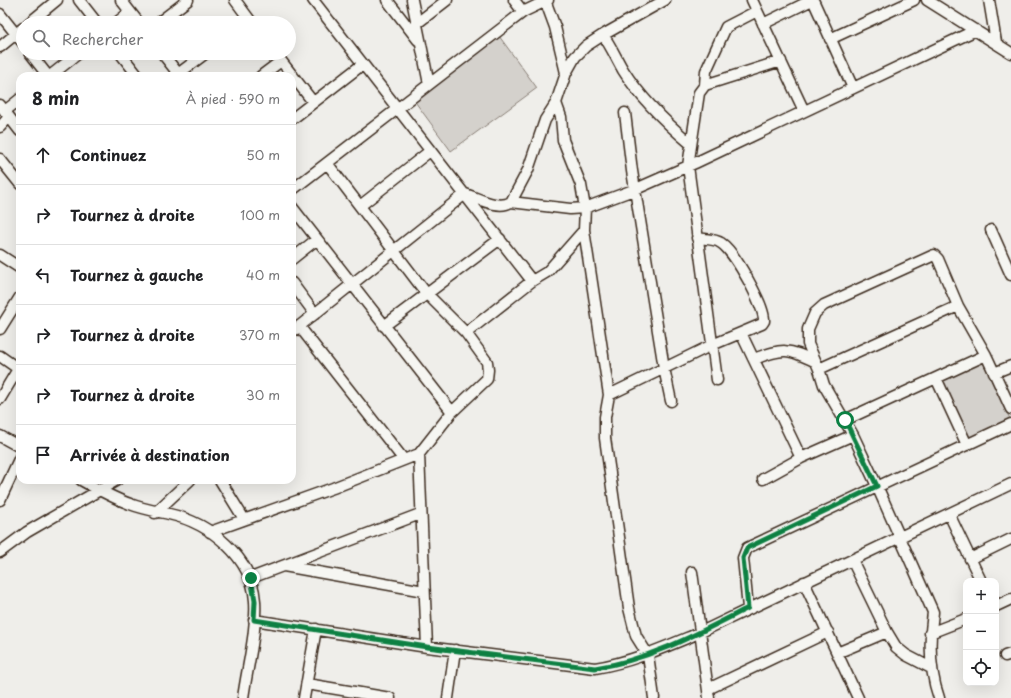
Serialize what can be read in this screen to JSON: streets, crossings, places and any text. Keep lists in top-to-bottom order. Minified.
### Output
{"page":{"search":"Rechercher","heading":["8 min","À pied · 590 m"],"list":[["Continuez","50 m"],["Tournez à droite","100 m"],["Tournez à gauche","40 m"],["Tournez à droite","370 m"],["Tournez à droite","30 m"],"Arrivée à destination"],"map_buttons":["+","−"]}}
